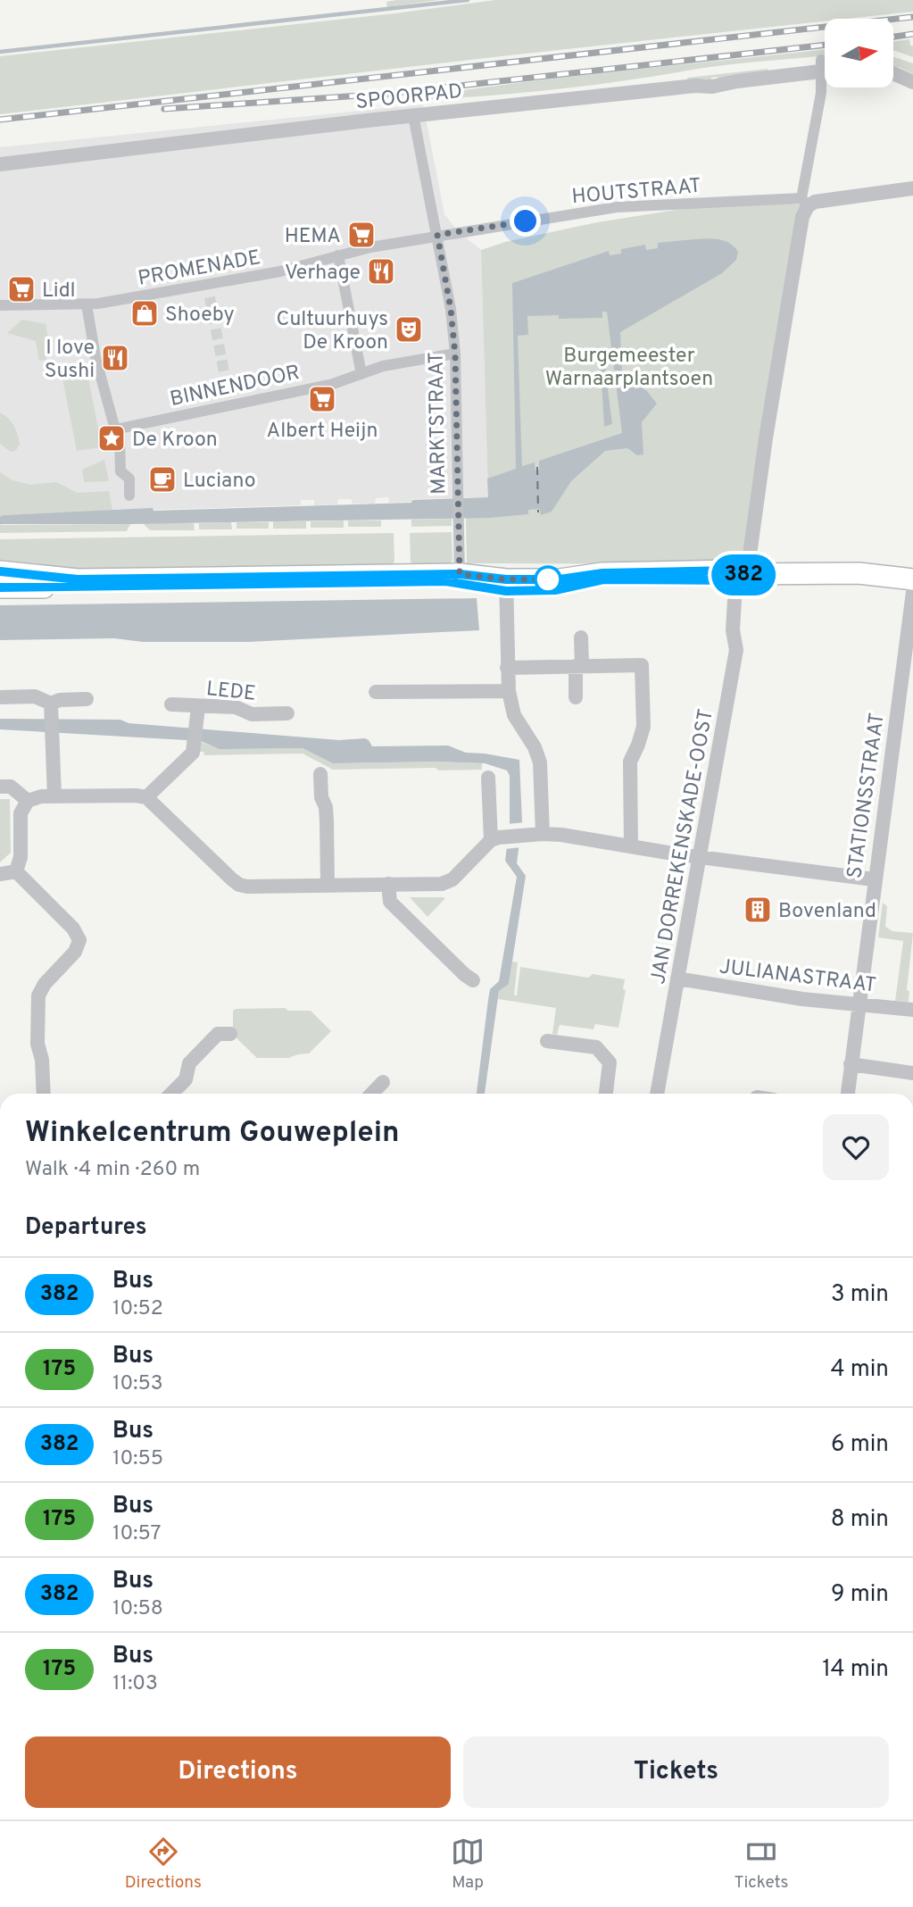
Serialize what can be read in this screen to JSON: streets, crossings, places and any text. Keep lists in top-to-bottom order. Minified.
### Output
{"streets":{"street":["SPOORPAD","HOUTSTRAAT","PROMENADE","BINNENDOOR","MARKTSTRAAT","LEDE","STATIONSSTRAAT","JAN DORREKENSKADE-OOST","JULIANASTRAAT"]},"crossings":[["SPOORPAD","MARKTSTRAAT"],["HOUTSTRAAT","PROMENADE"],["HOUTSTRAAT","MARKTSTRAAT"],["PROMENADE","MARKTSTRAAT"],["BINNENDOOR","MARKTSTRAAT"],["STATIONSSTRAAT","JULIANASTRAAT"],["JAN DORREKENSKADE-OOST","JULIANASTRAAT"]],"parks":["Burgemeester Warnaarplantsoen"],"places":{"supermarket":["HEMA","Lidl","Albert Heijn"],"restaurant":["Verhage","I love Sushi"],"shop":["Shoeby"],"theatre":["Cultuurhuys De Kroon"],"place":["De Kroon"],"cafe":["Luciano"],"building":["Bovenland"]},"lines":["bus line 382"],"north":"right","page":{"on_map":"382","heading":[["Winkelcentrum Gouweplein","Walk · 4 min · 260 m"],"Departures"],"list":[{"mark":"382","name":"Bus","note":"10:52","value":"3 min"},{"mark":"175","name":"Bus","note":"10:53","value":"4 min"},{"mark":"382","name":"Bus","note":"10:55","value":"6 min"},{"mark":"175","name":"Bus","note":"10:57","value":"8 min"},{"mark":"382","name":"Bus","note":"10:58","value":"9 min"},{"mark":"175","name":"Bus","note":"11:03","value":"14 min"}],"buttons":["Directions","Tickets"],"tabs":["Directions","Map","Tickets"]}}
